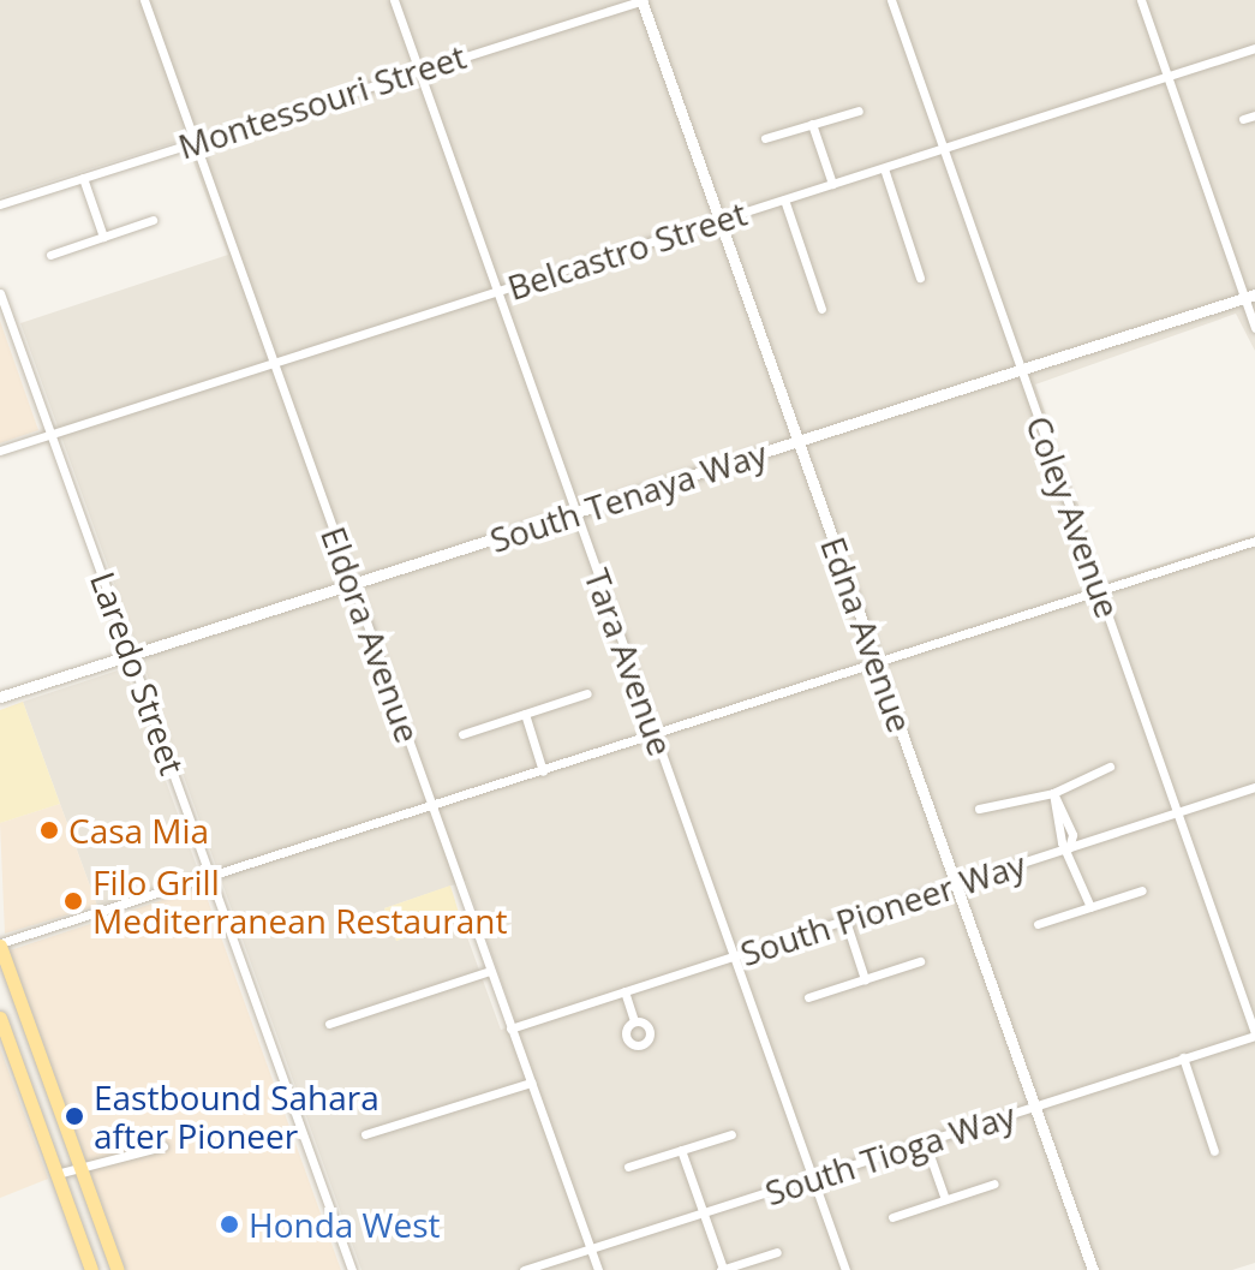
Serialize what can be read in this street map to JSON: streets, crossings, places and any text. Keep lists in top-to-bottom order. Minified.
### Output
{"streets":{"street":["Montessouri Street","Belcastro Street","South Tenaya Way","Coley Avenue","Eldora Avenue","Edna Avenue","Tara Avenue","Laredo Street","South Pioneer Way","South Tioga Way"]},"crossings":[["Montessouri Street","Eldora Avenue"],["Montessouri Street","Edna Avenue"],["Montessouri Street","Tara Avenue"],["Belcastro Street","Coley Avenue"],["Belcastro Street","Eldora Avenue"],["Belcastro Street","Edna Avenue"],["Belcastro Street","Tara Avenue"],["Belcastro Street","Laredo Street"],["South Tenaya Way","Coley Avenue"],["South Tenaya Way","Eldora Avenue"],["South Tenaya Way","Edna Avenue"],["South Tenaya Way","Tara Avenue"],["South Tenaya Way","Laredo Street"],["Coley Avenue","South Pioneer Way"],["Coley Avenue","South Tioga Way"],["Eldora Avenue","South Pioneer Way"],["Eldora Avenue","South Tioga Way"],["Edna Avenue","South Pioneer Way"],["Edna Avenue","South Tioga Way"],["Tara Avenue","South Pioneer Way"],["Tara Avenue","South Tioga Way"]],"places":["Casa Mia","Filo Grill Mediterranean Restaurant","Eastbound Sahara after Pioneer","Honda West"]}
